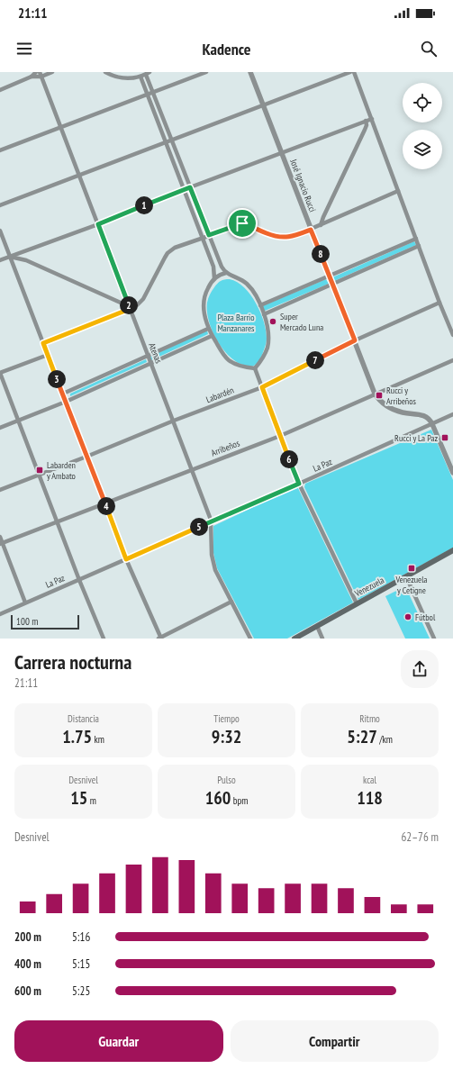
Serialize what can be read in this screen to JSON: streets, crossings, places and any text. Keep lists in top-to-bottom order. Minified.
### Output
{"streets":{"main road":["Venezuela"],"street":["José Ignacio Rucci","Atenas","Labardén","Arribeños","La Paz"]},"crossings":[["José Ignacio Rucci","Labardén"],["José Ignacio Rucci","Arribeños"],["José Ignacio Rucci","La Paz"],["Atenas","Labardén"],["Atenas","Arribeños"],["Atenas","La Paz"]],"parks":["Plaza Barrio Manzanares"],"places":{"other":["Super Mercado Luna","Fútbol"],"transit":["Rucci y Arribeños","Rucci y La Paz","Labarden y Ambato","Venezuela y Cetigne"]},"scale_bar":"100 m","page":{"status":"21:11","header":"Kadence","pins":["1","8","2","7","3","6","4","5"],"scale":"100 m","heading":["Carrera nocturna","21:11"],"stats":[["Distancia","1.75 km"],["Tiempo","9:32"],["Ritmo","5:27 /km"],["Desnivel","15 m"],["Pulso","160 bpm"],["kcal","118"]],"chart":["Desnivel","62–76 m"],"list":[{"name":"200 m","note":"5:16"},{"name":"400 m","note":"5:15"},{"name":"600 m","note":"5:25"}],"buttons":["Guardar","Compartir"]}}
